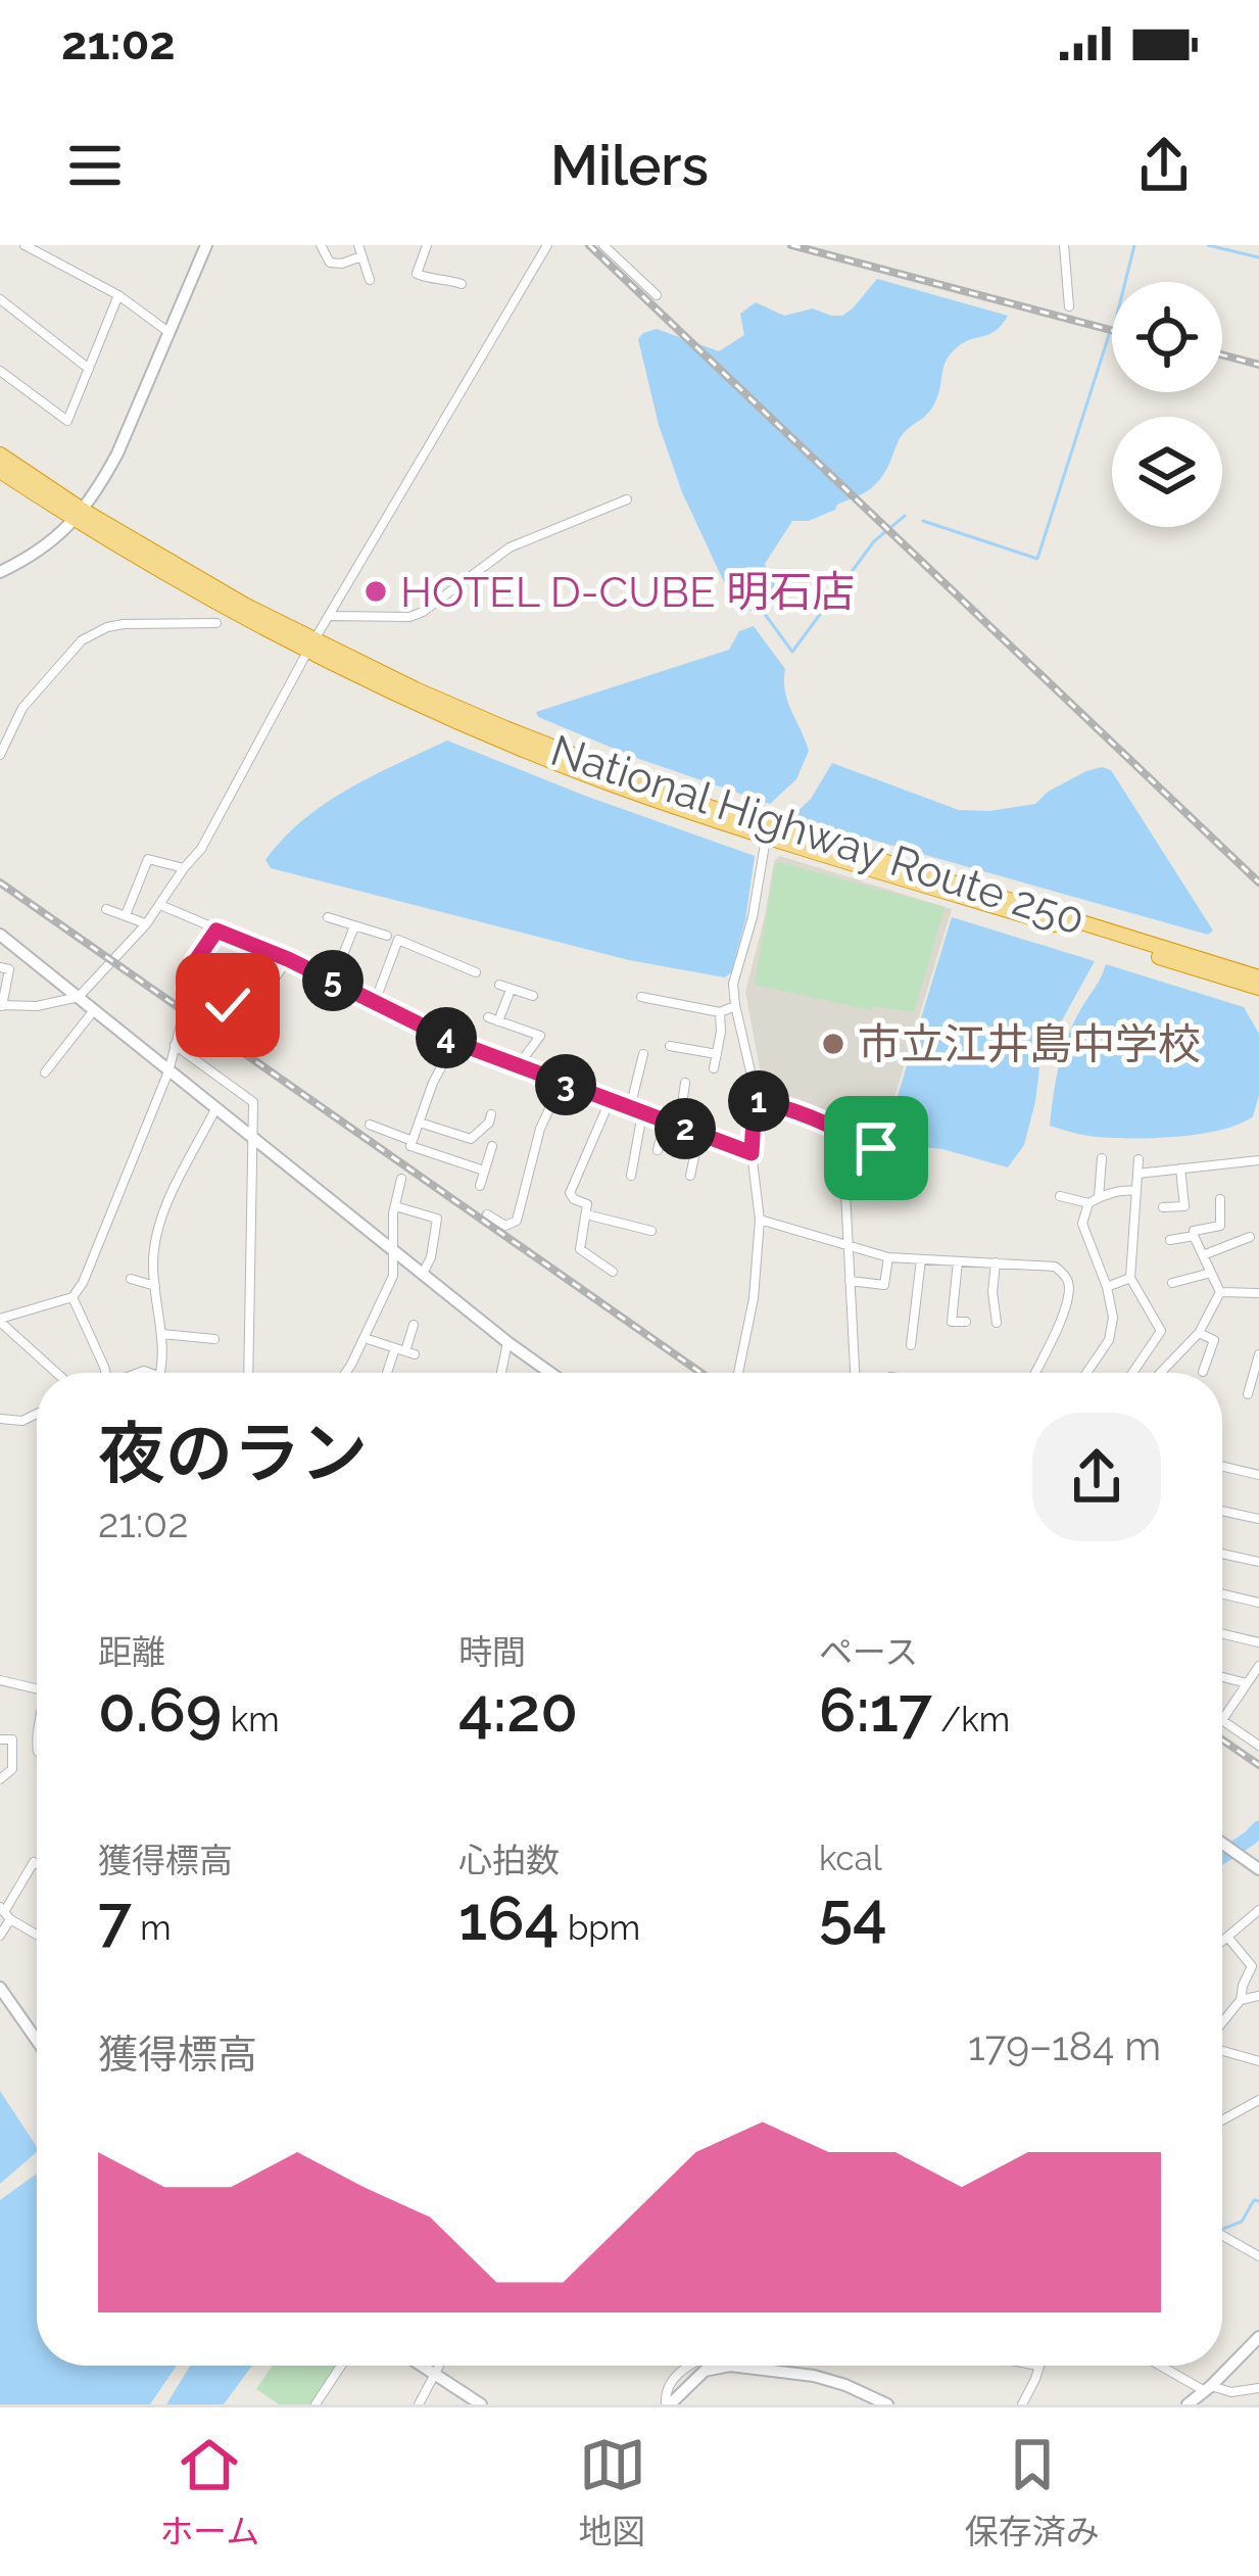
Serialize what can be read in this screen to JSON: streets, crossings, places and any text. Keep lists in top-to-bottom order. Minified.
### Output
{"streets":{"highway":["National Highway Route 250"]},"places":["HOTEL D-CUBE 明石店","市立江井島中学校"],"page":{"status":"21:02","header":"Milers","pins":["5","4","3","1","2"],"heading":["夜のラン","21:02"],"stats":[["距離","0.69 km"],["時間","4:20"],["ペース","6:17 /km"],["獲得標高","7 m"],["心拍数","164 bpm"],["kcal","54"]],"chart":["獲得標高","179–184 m"],"tabs":["ホーム","地図","保存済み"]}}
